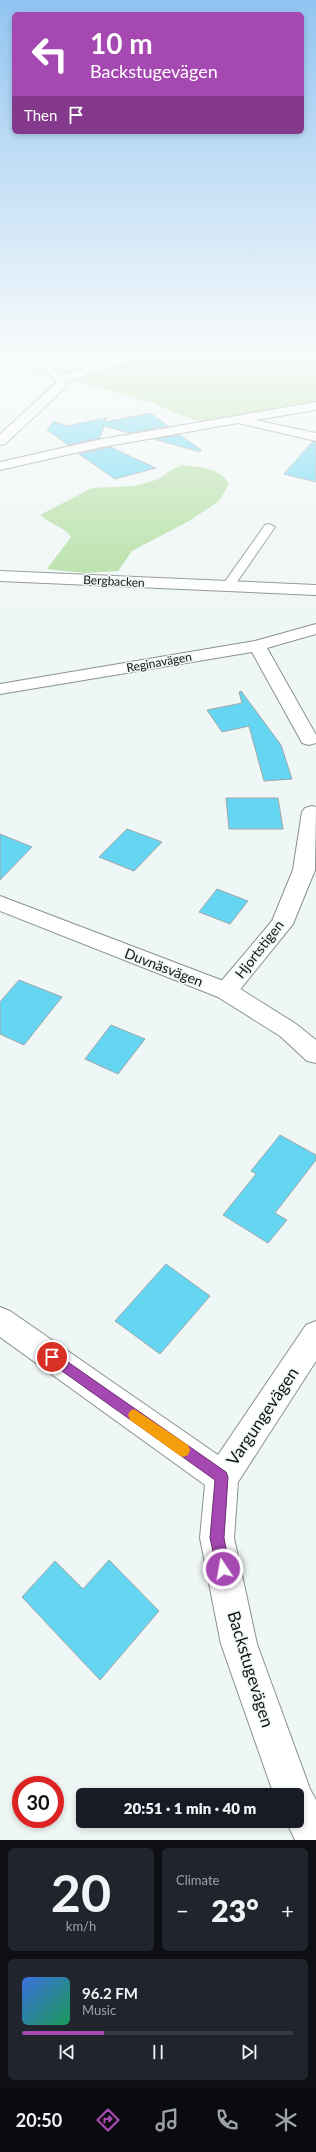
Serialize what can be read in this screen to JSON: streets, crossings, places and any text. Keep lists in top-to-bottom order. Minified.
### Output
{"streets":{"street":["Bergbacken","Reginavägen","Hjortstigen","Duvnäsvägen","Vargungevägen","Backstugevägen"]},"crossings":[["Hjortstigen","Duvnäsvägen"],["Vargungevägen","Backstugevägen"]],"page":{"turn":["10 m","Backstugevägen"],"then":"Then","limit":"30","trip":"20:51 · 1 min · 40 m","tile":[["20","km/h"],"Climate"],"heat":["−","23°","+"],"song":["96.2 FM","Music"],"tabs":"20:50"}}
